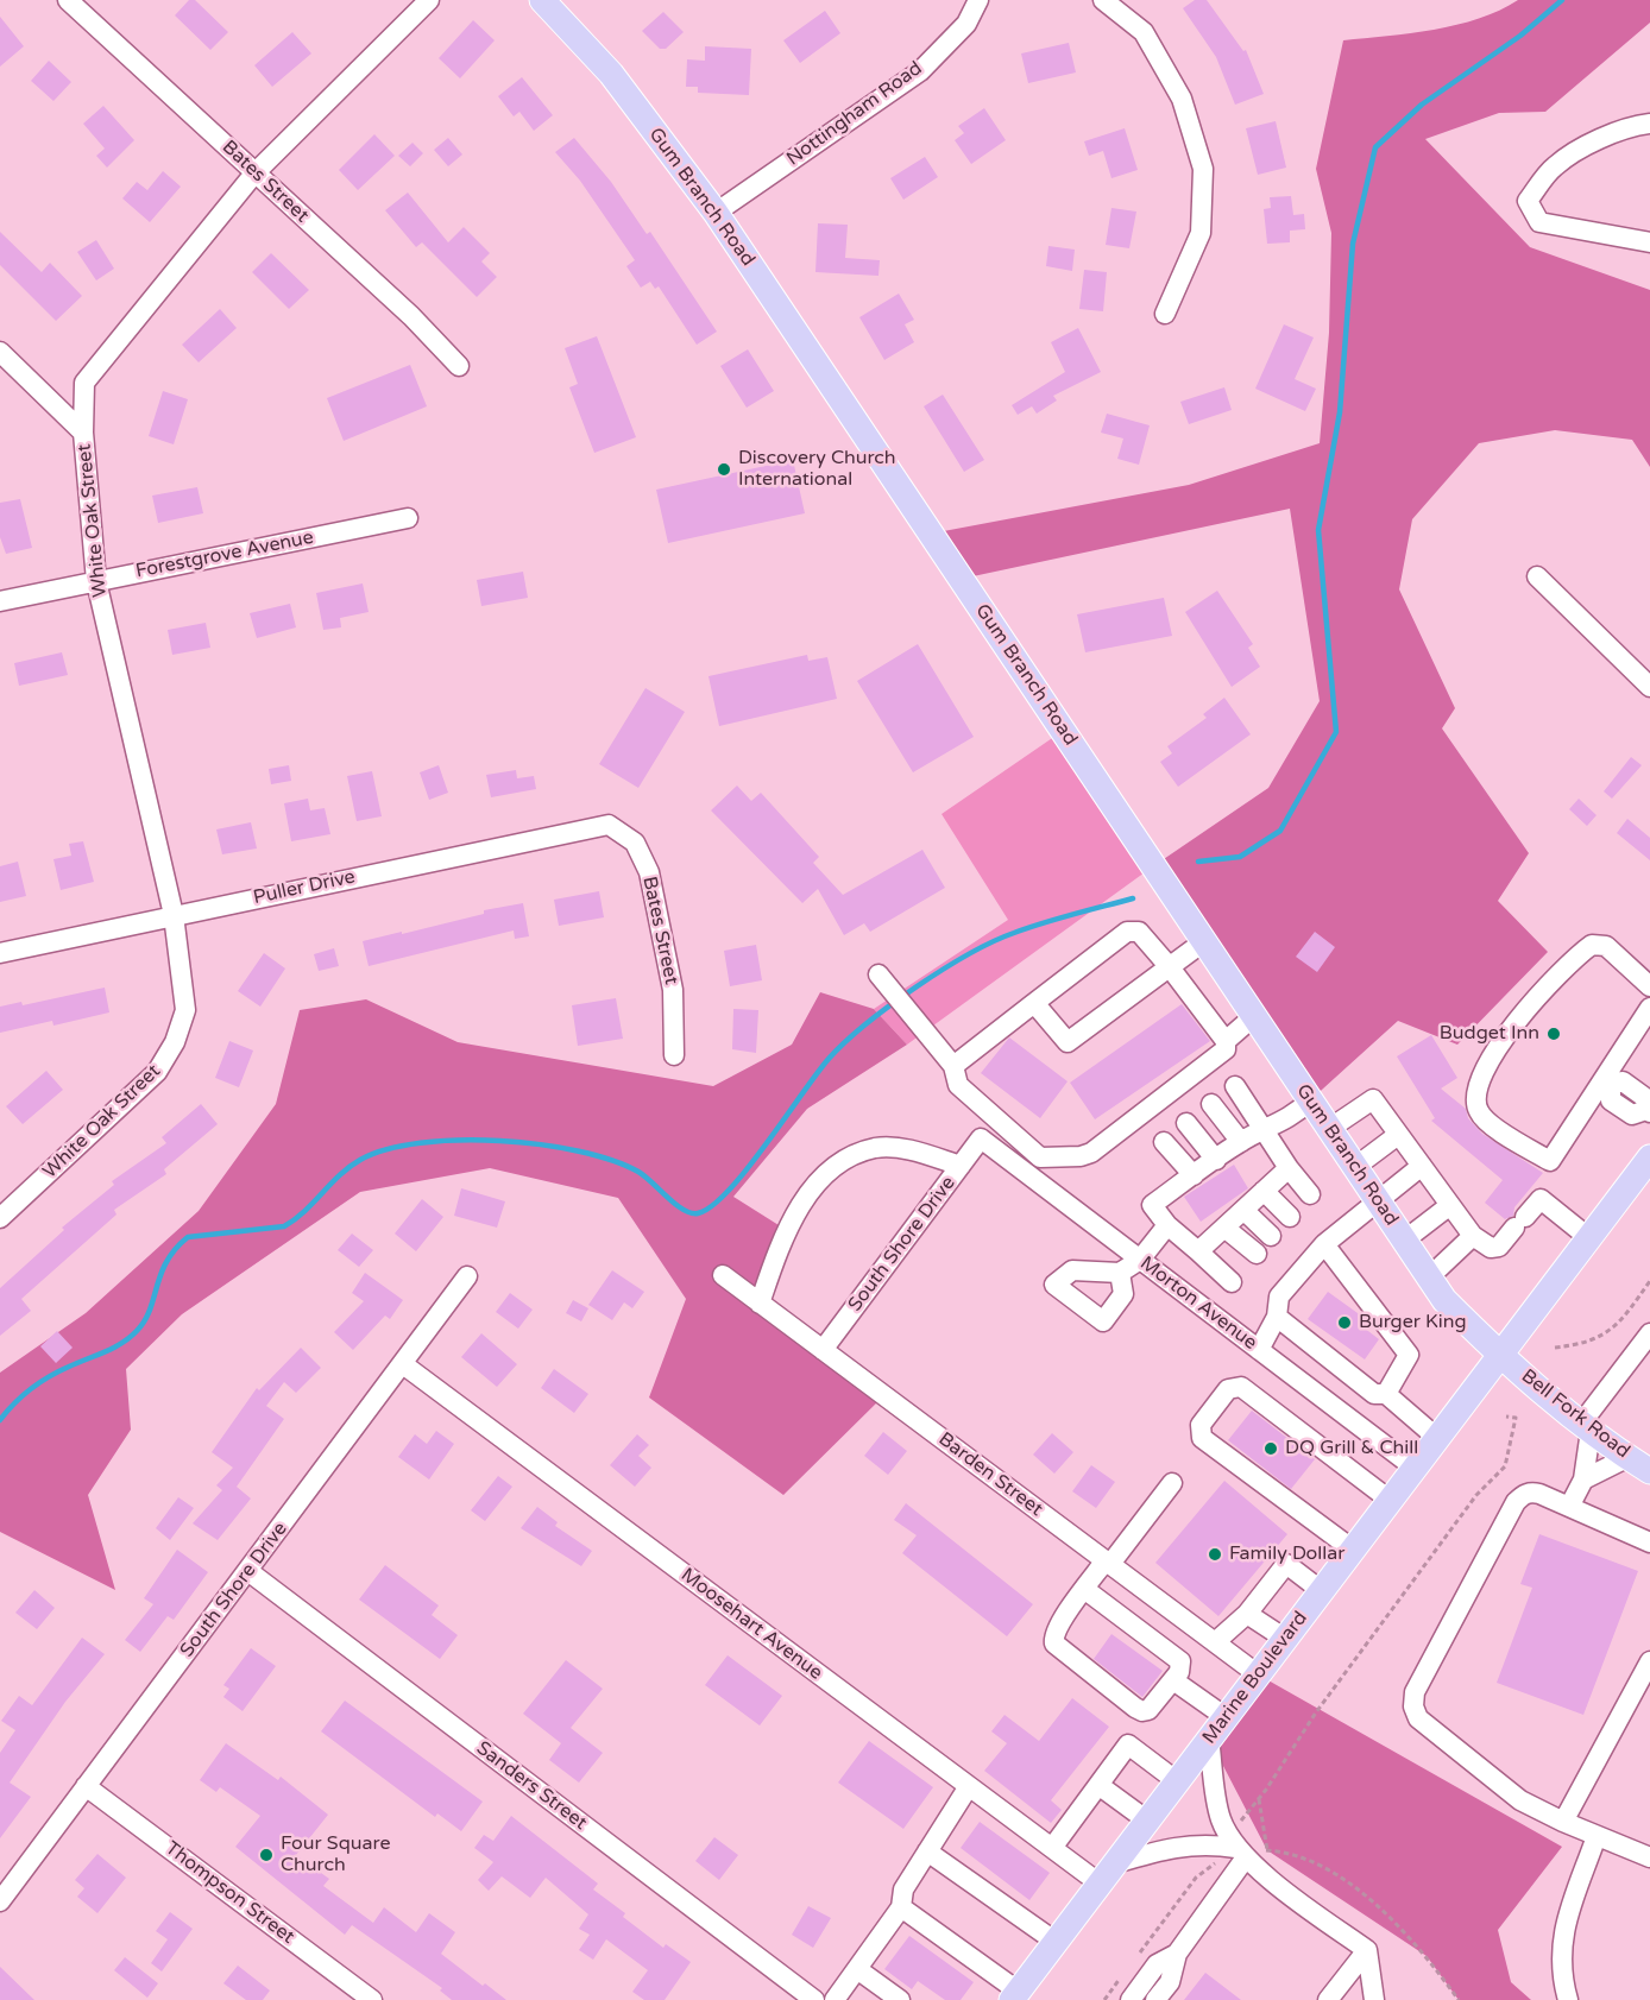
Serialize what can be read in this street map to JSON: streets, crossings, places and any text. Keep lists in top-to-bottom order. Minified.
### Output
{"streets":{"main road":["Gum Branch Road","Bell Fork Road","Marine Boulevard"],"street":["Nottingham Road","Bates Street","White Oak Street","Forestgrove Avenue","Puller Drive","South Shore Drive","Morton Avenue","Barden Street","Moosehart Avenue","Sanders Street","Thompson Street"]},"crossings":[["Nottingham Road","Gum Branch Road"],["Bates Street","White Oak Street"],["Bates Street","Puller Drive"],["Gum Branch Road","Bell Fork Road"],["Gum Branch Road","Marine Boulevard"],["White Oak Street","Forestgrove Avenue"],["White Oak Street","Puller Drive"],["South Shore Drive","Morton Avenue"],["South Shore Drive","Barden Street"],["South Shore Drive","Moosehart Avenue"],["South Shore Drive","Sanders Street"],["South Shore Drive","Thompson Street"],["Morton Avenue","Marine Boulevard"],["Bell Fork Road","Marine Boulevard"],["Barden Street","Marine Boulevard"],["Moosehart Avenue","Marine Boulevard"]],"places":["Discovery Church International","Budget Inn","Burger King","DQ Grill & Chill","Family Dollar","Four Square Church"]}
